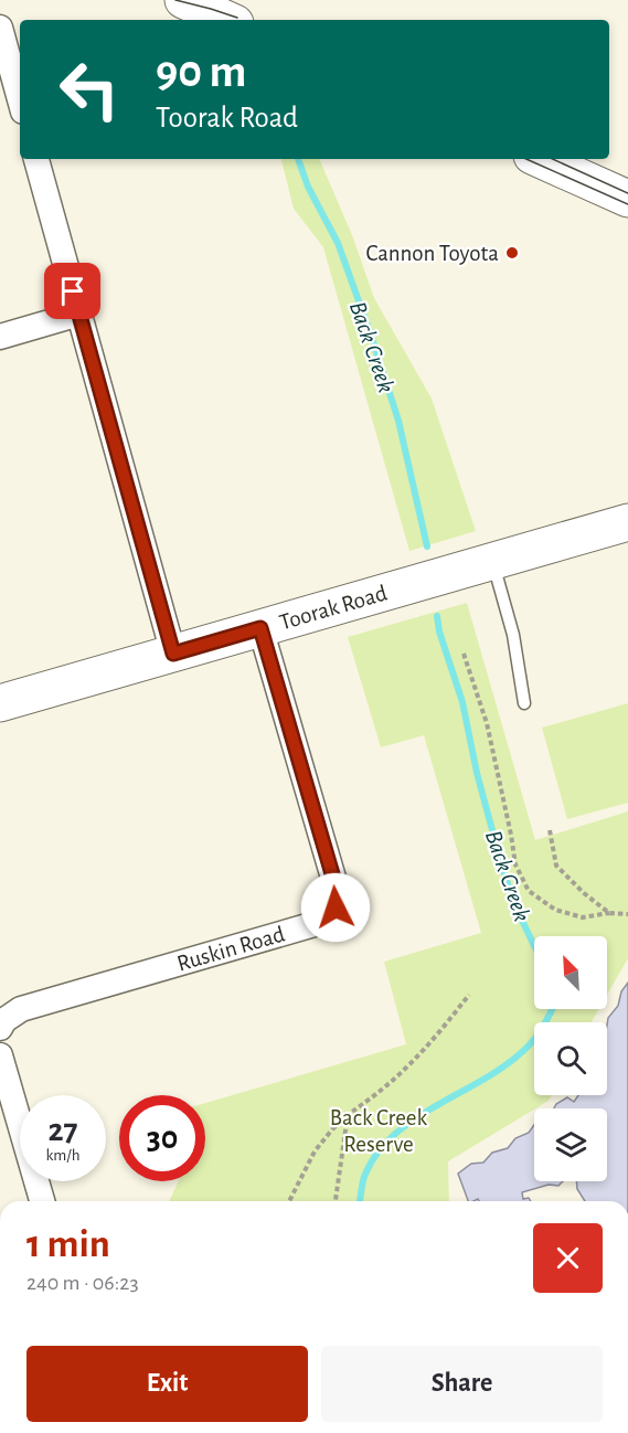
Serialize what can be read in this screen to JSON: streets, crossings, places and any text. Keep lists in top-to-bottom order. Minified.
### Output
{"streets":{"main road":["Toorak Road"],"street":["Ruskin Road"]},"crossings":[["Toorak Road","Ruskin Road"]],"water":["Back Creek"],"parks":["Back Creek Reserve"],"places":["Cannon Toyota"],"north":"top left","page":{"turn":["90 m","Toorak Road"],"speed":"27 km/h","limit":"30","heading":["1 min","240 m · 06:23"],"buttons":["Exit","Share"]}}
